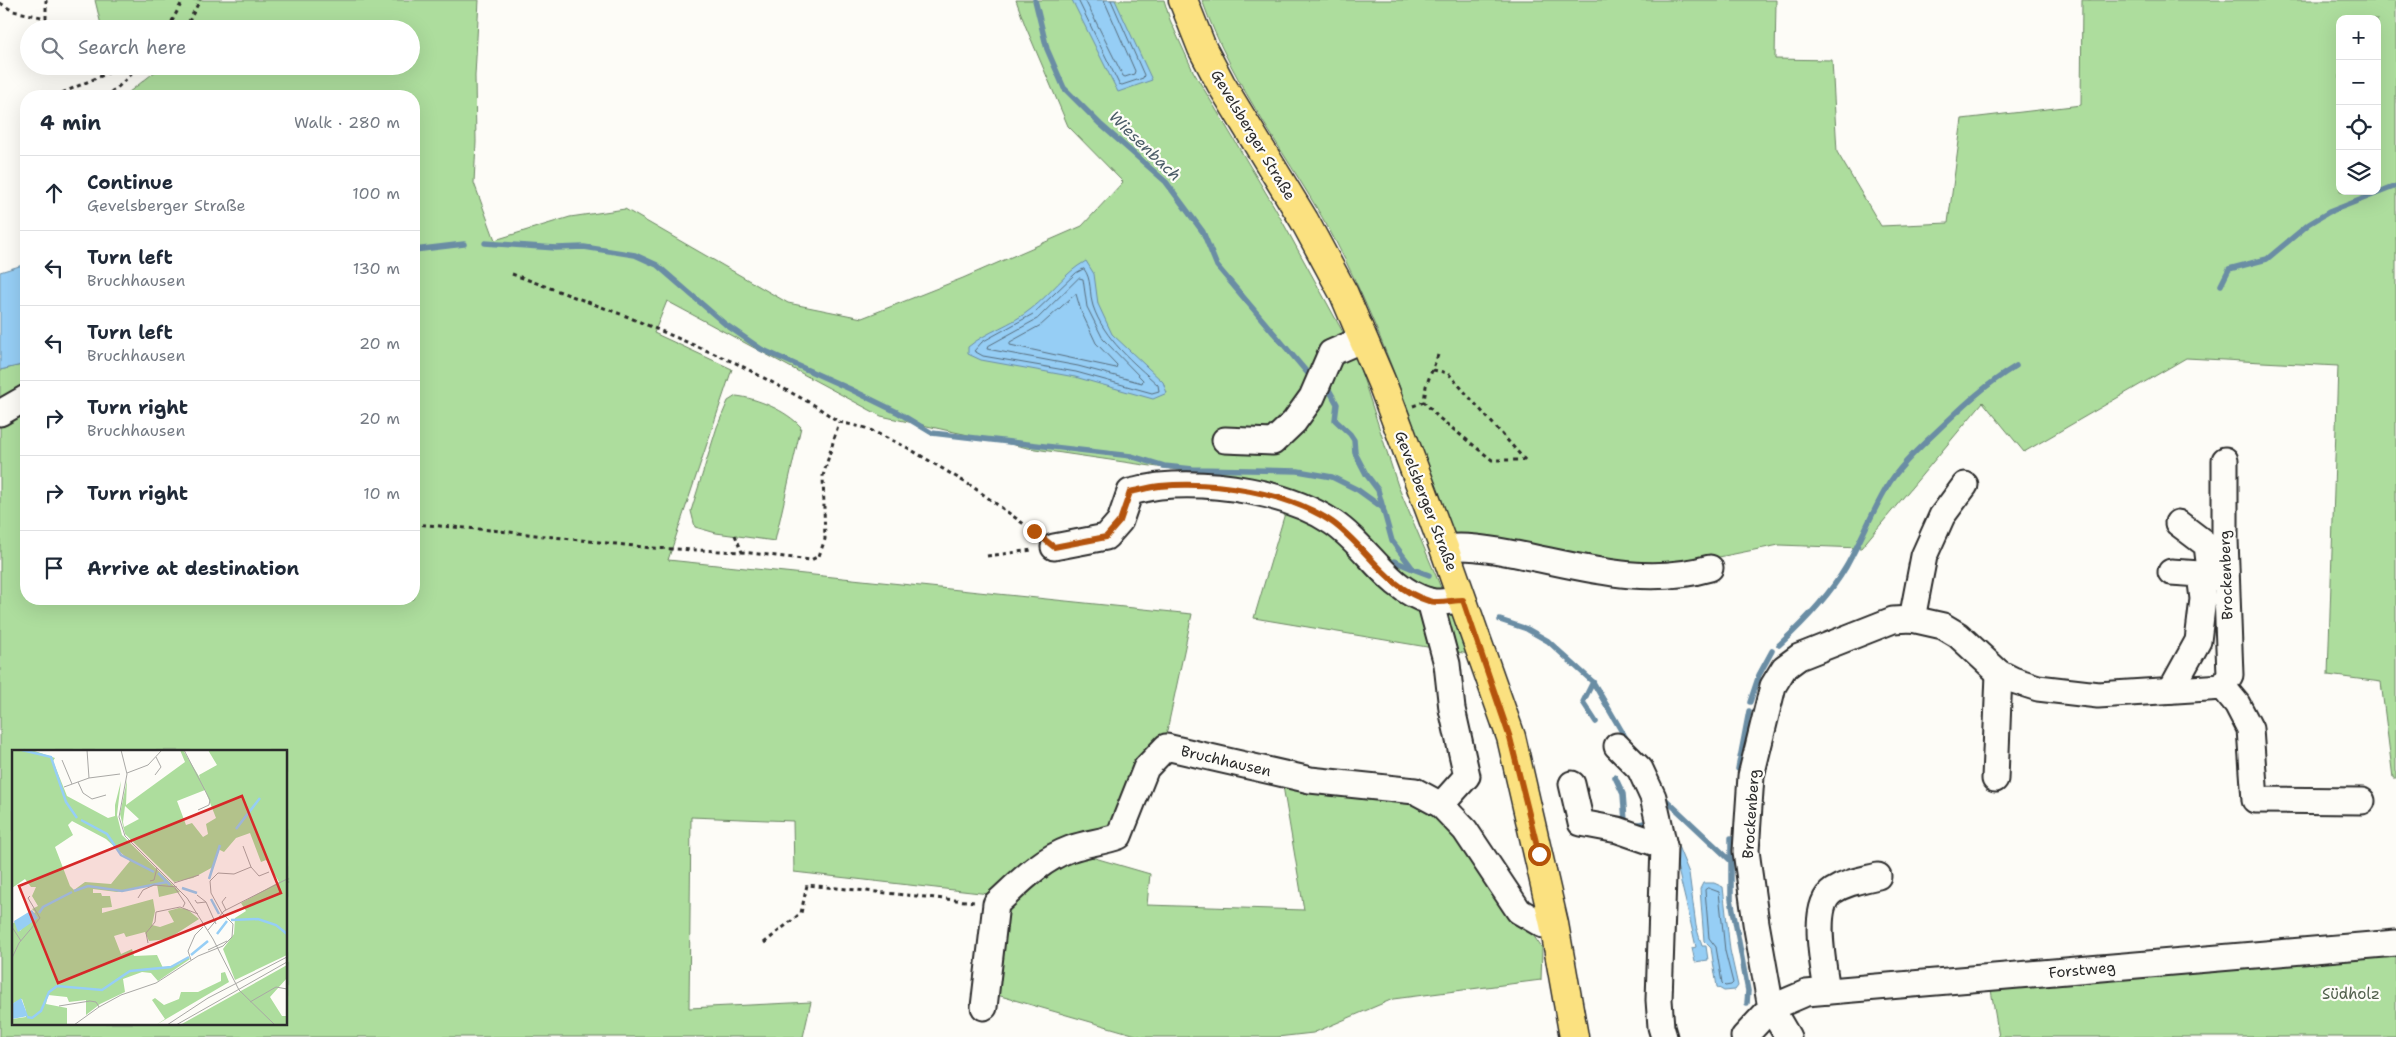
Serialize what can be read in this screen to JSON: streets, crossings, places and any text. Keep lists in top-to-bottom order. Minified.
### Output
{"streets":{"main road":["Gevelsberger Straße"],"street":["Brockenberg","Bruchhausen","Forstweg"]},"crossings":[["Gevelsberger Straße","Bruchhausen"],["Brockenberg","Forstweg"]],"water":["Wiesenbach"],"parks":["Südholz"],"page":{"map_buttons":["+","−"],"search":"Search here","heading":["4 min","Walk · 280 m"],"list":[["Continue","Gevelsberger Straße","100 m"],["Turn left","Bruchhausen","130 m"],["Turn left","Bruchhausen","20 m"],["Turn right","Bruchhausen","20 m"],["Turn right","10 m"],"Arrive at destination"]}}
